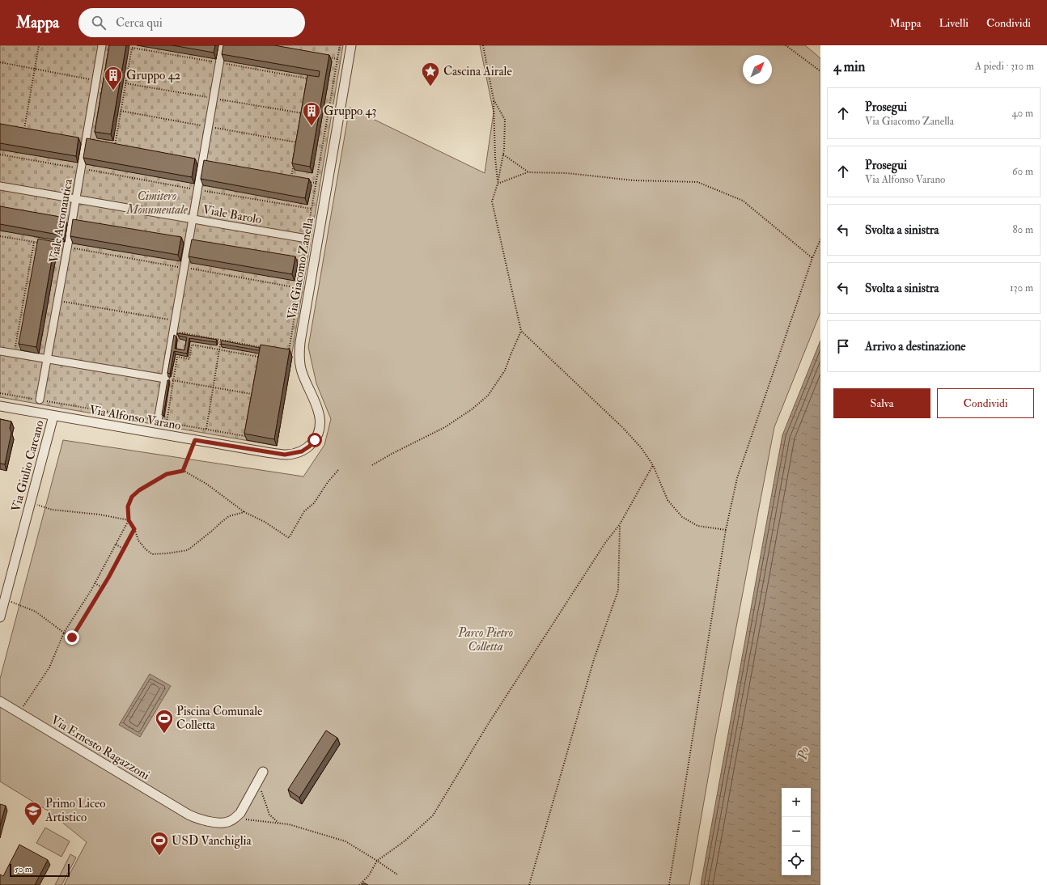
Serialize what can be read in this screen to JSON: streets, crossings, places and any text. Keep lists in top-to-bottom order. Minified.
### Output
{"streets":{"street":["Viale Barolo","Viale Aeronautica","Via Giacomo Zanella","Via Alfonso Varano","Via Giulio Carcano","Via Ernesto Ragazzoni"]},"crossings":[["Viale Barolo","Viale Aeronautica"],["Via Giacomo Zanella","Via Alfonso Varano"],["Via Alfonso Varano","Via Giulio Carcano"]],"water":["Po"],"parks":["Cimitero Monumentale","Parco Pietro Colletta"],"places":{"place":["Cascina Airale"],"building":["Gruppo 42","Gruppo 43"],"sports":["Piscina Comunale Colletta","USD Vanchiglia"],"school or university":["Primo Liceo Artistico"]},"scale_bar":"50 m","north":"top right","page":{"header":"Mappa","search":"Cerca qui","nav":["Mappa","Livelli","Condividi"],"heading":["4 min","A piedi · 310 m"],"list":[["Prosegui","Via Giacomo Zanella","40 m"],["Prosegui","Via Alfonso Varano","60 m"],["Svolta a sinistra","80 m"],["Svolta a sinistra","130 m"],"Arrivo a destinazione"],"buttons":["Salva","Condividi"],"map_buttons":["+","−"],"scale":"50 m"}}
